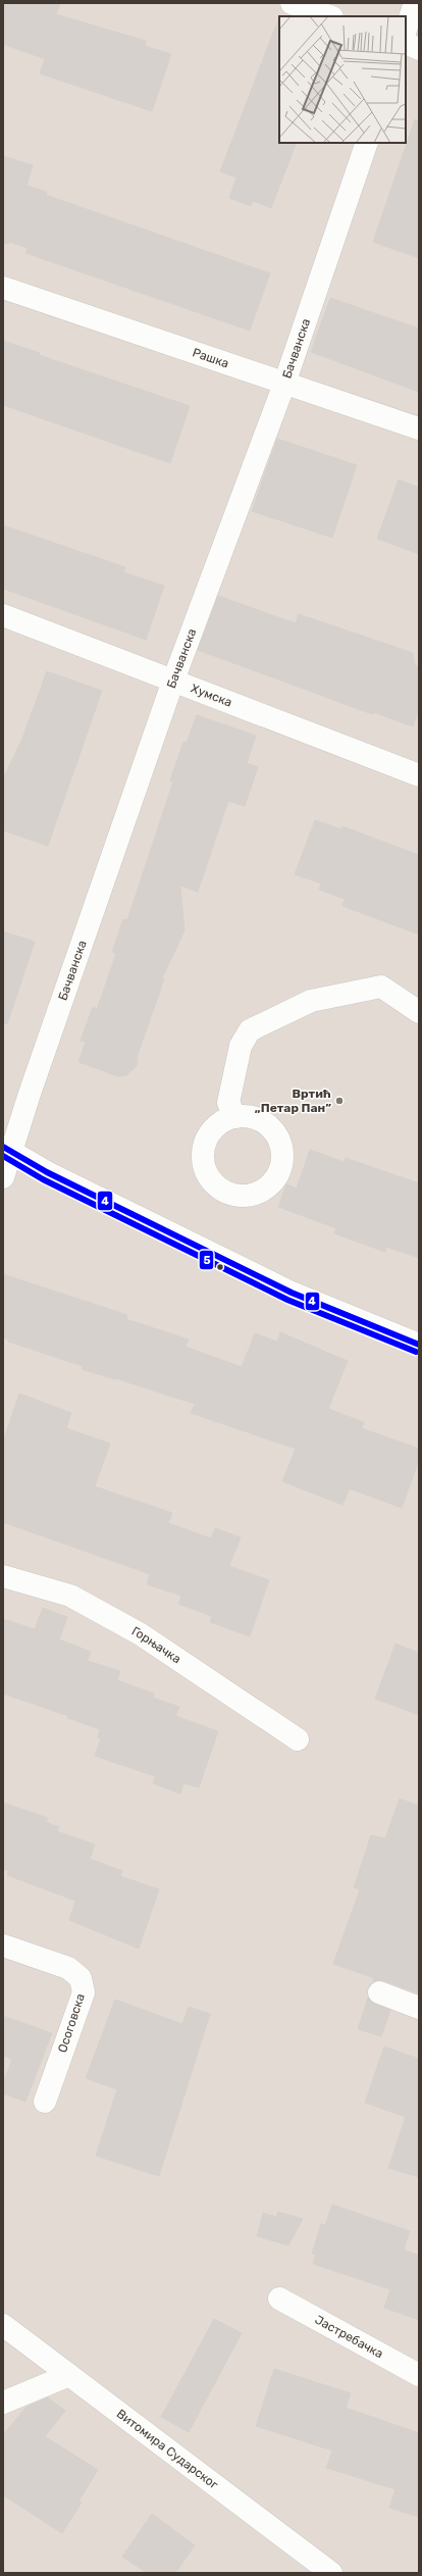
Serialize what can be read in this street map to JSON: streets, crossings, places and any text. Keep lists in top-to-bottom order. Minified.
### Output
{"streets":{"street":["Бачванска","Рашка","Хумска","Горњачка","Осоговска","Јастребачка","Витомира Сударског"]},"crossings":[["Бачванска","Рашка"],["Бачванска","Хумска"]],"places":["Вртић „Петар Пан”"],"lines":["transit line 4","transit line 5"]}
